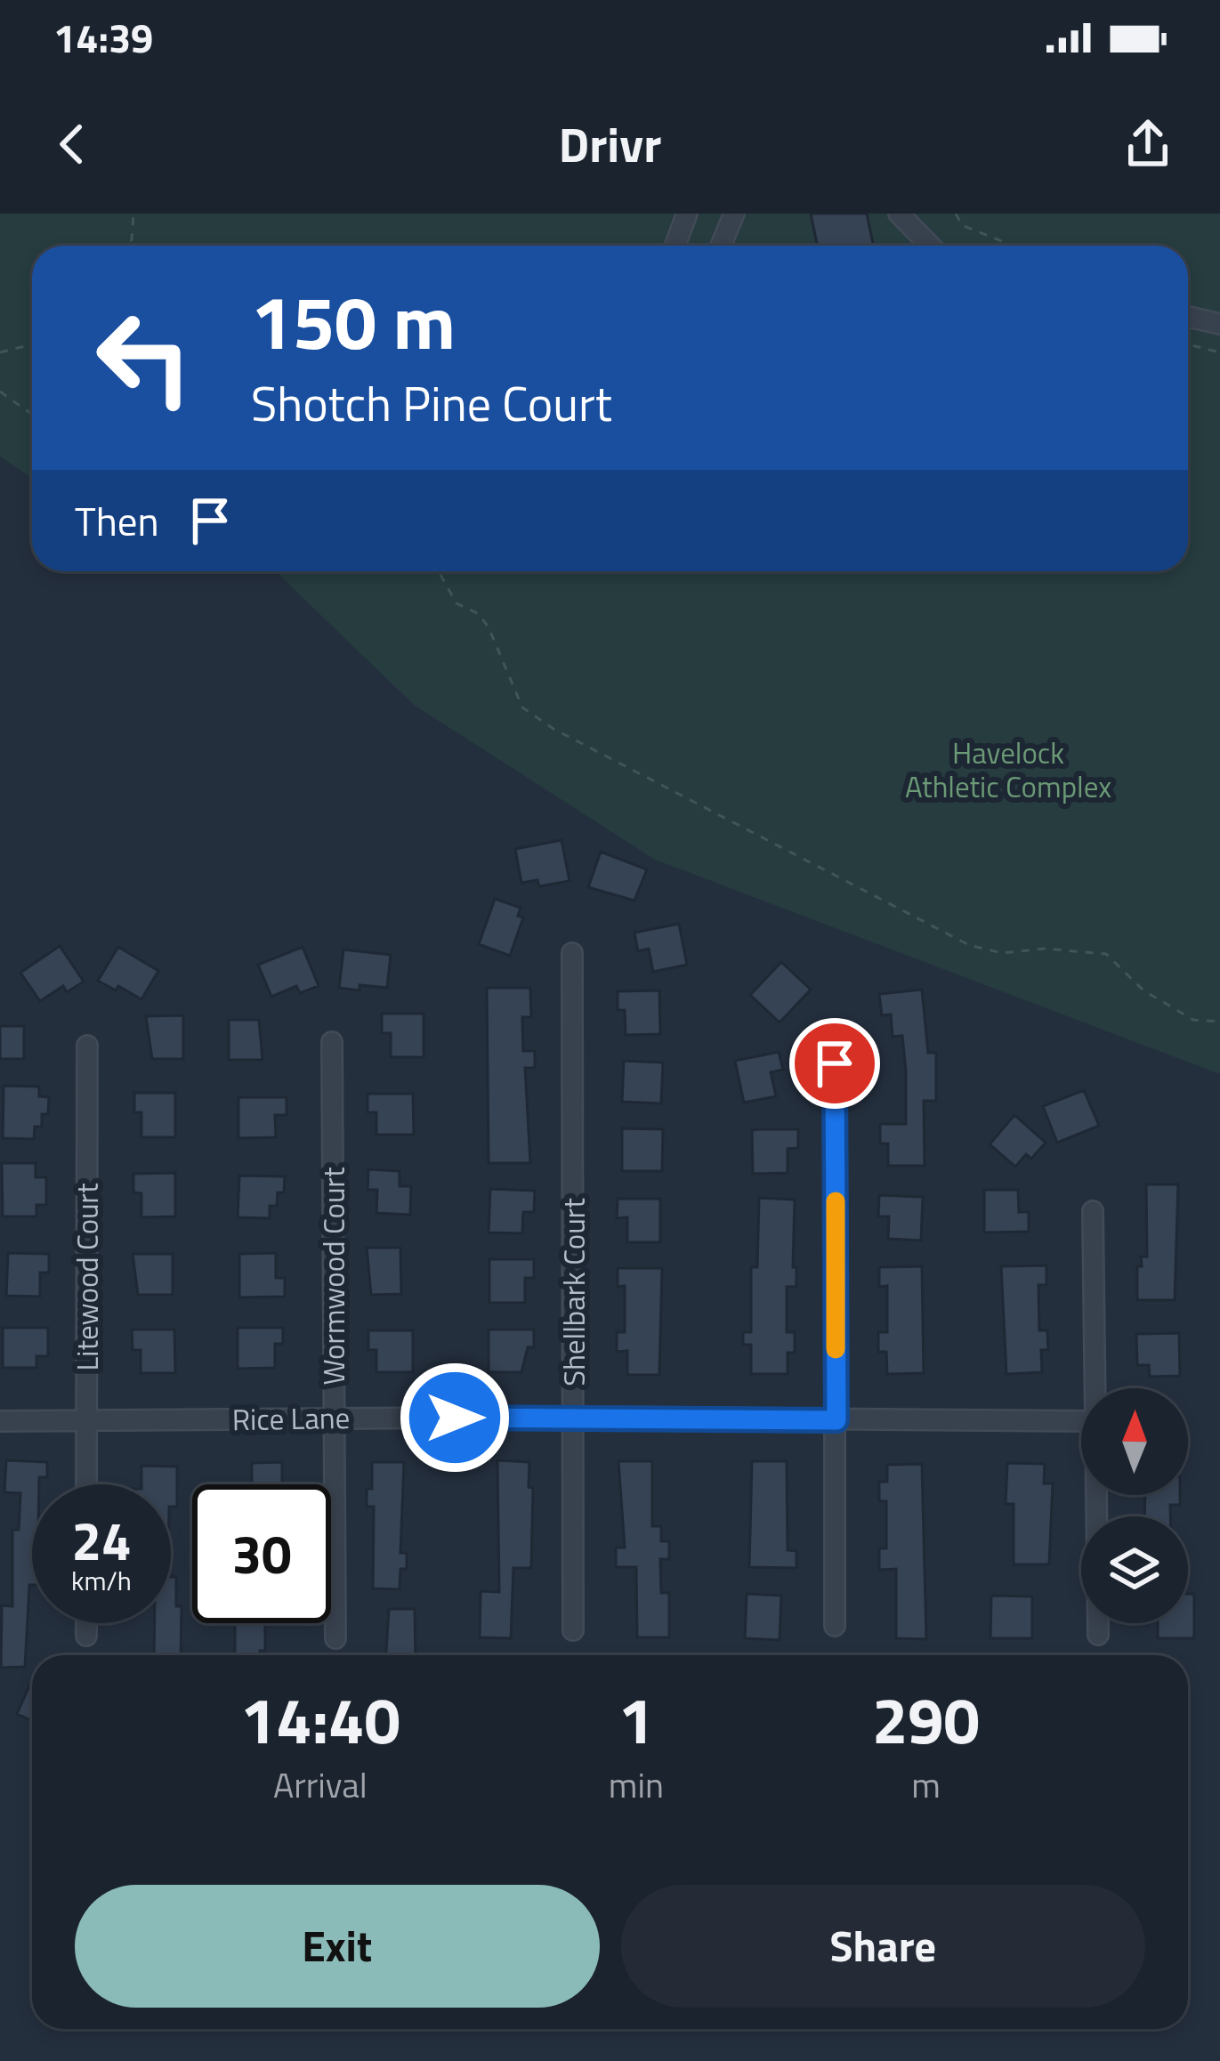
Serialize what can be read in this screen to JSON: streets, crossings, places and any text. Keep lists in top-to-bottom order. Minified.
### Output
{"streets":{"street":["Wormwood Court","Litewood Court","Shellbark Court","Rice Lane"]},"crossings":[["Wormwood Court","Rice Lane"],["Litewood Court","Rice Lane"],["Shellbark Court","Rice Lane"]],"parks":["Havelock Athletic Complex"],"north":"top","page":{"status":"14:39","header":"Drivr","turn":["150 m","Shotch Pine Court"],"then":"Then","speed":"24 km/h","limit":"30","eta":["14:40","Arrival","1","min","290","m"],"buttons":["Exit","Share"]}}
